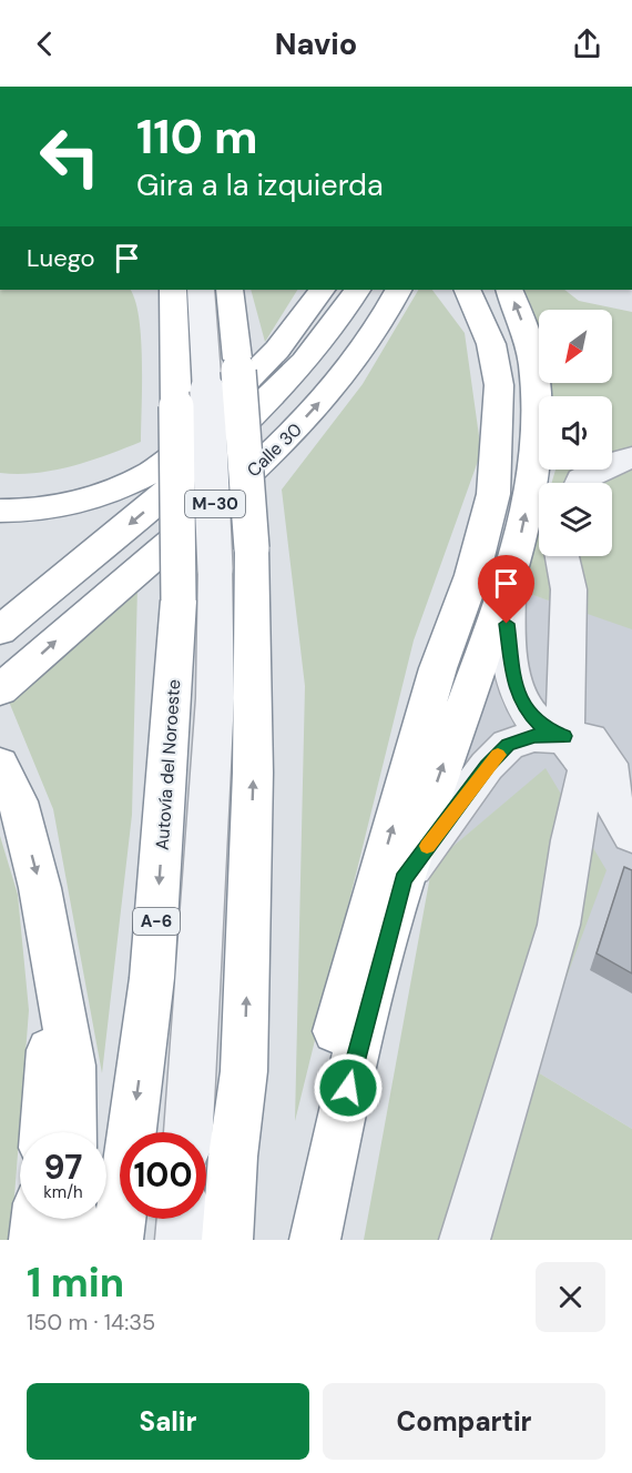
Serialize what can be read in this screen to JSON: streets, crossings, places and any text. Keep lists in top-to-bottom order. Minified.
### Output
{"streets":{"highway":["Calle 30","M-30","Autovía del Noroeste","A-6"]},"north":"bottom left","page":{"header":"Navio","turn":["110 m","Gira a la izquierda"],"then":"Luego","speed":"97 km/h","limit":"100","heading":["1 min","150 m · 14:35"],"buttons":["Salir","Compartir"]}}
